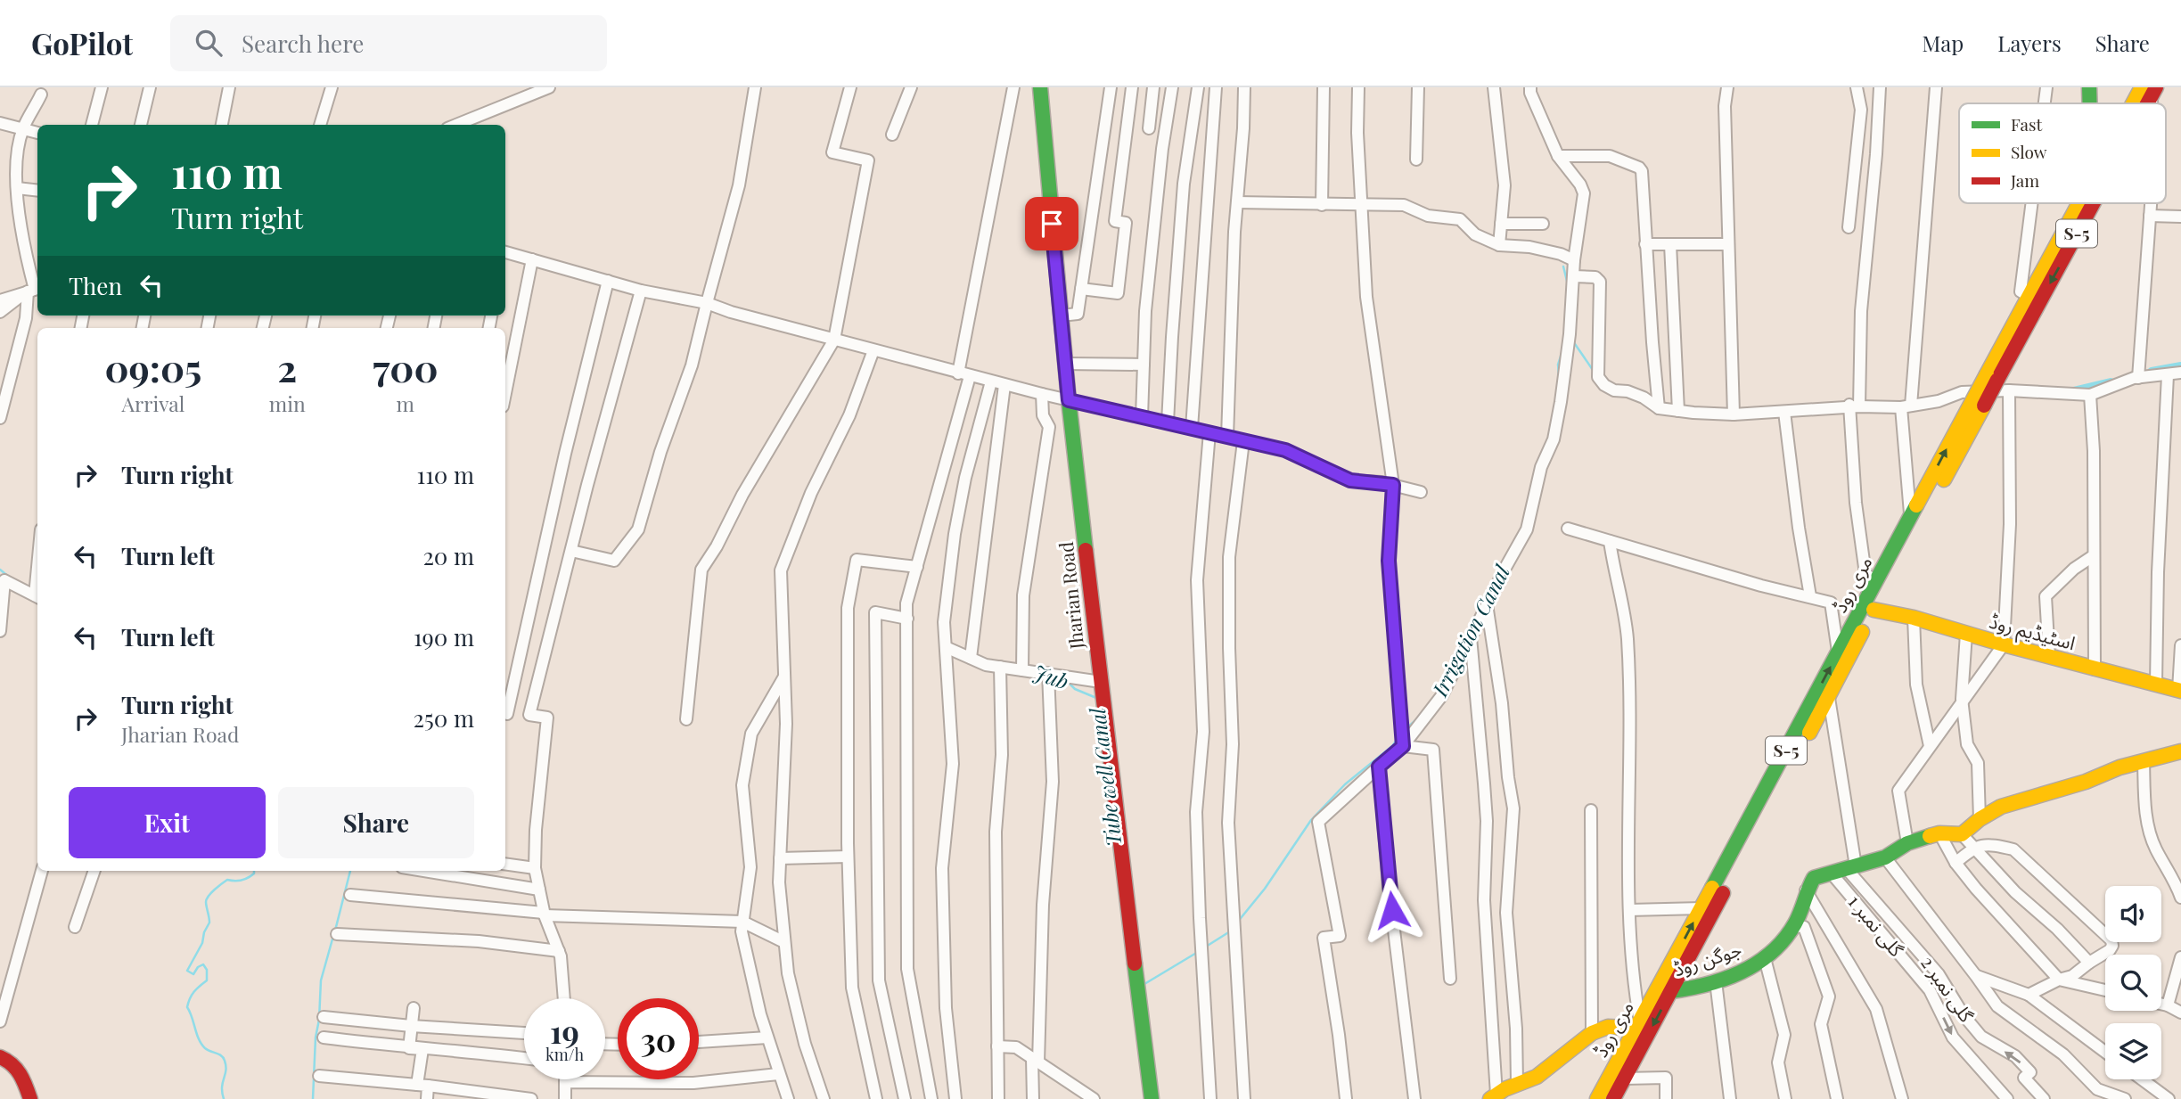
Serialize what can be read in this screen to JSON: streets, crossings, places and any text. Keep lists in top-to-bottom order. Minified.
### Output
{"streets":{"main road":["S-5","مری روڈ","Jharian Road","اسٹیڈیم روڈ","جوگن روڈ"],"street":["گلی نمبر 1","گلی نمبر 2"]},"crossings":[["مری روڈ","اسٹیڈیم روڈ"],["مری روڈ","جوگن روڈ"]],"water":["Irrigation Canal","Jub","Tube well Canal"],"legend":["Fast","Slow","Jam"],"page":{"header":"GoPilot","search":"Search here","nav":["Map","Layers","Share"],"turn":["110 m","Turn right"],"then":"Then","eta":["09:05","Arrival","2","min","700","m"],"list":[{"name":"Turn right","value":"110 m"},{"name":"Turn left","value":"20 m"},{"name":"Turn left","value":"190 m"},{"name":"Turn right","note":"Jharian Road","value":"250 m"}],"buttons":["Exit","Share"],"speed":"19 km/h","limit":"30"}}
